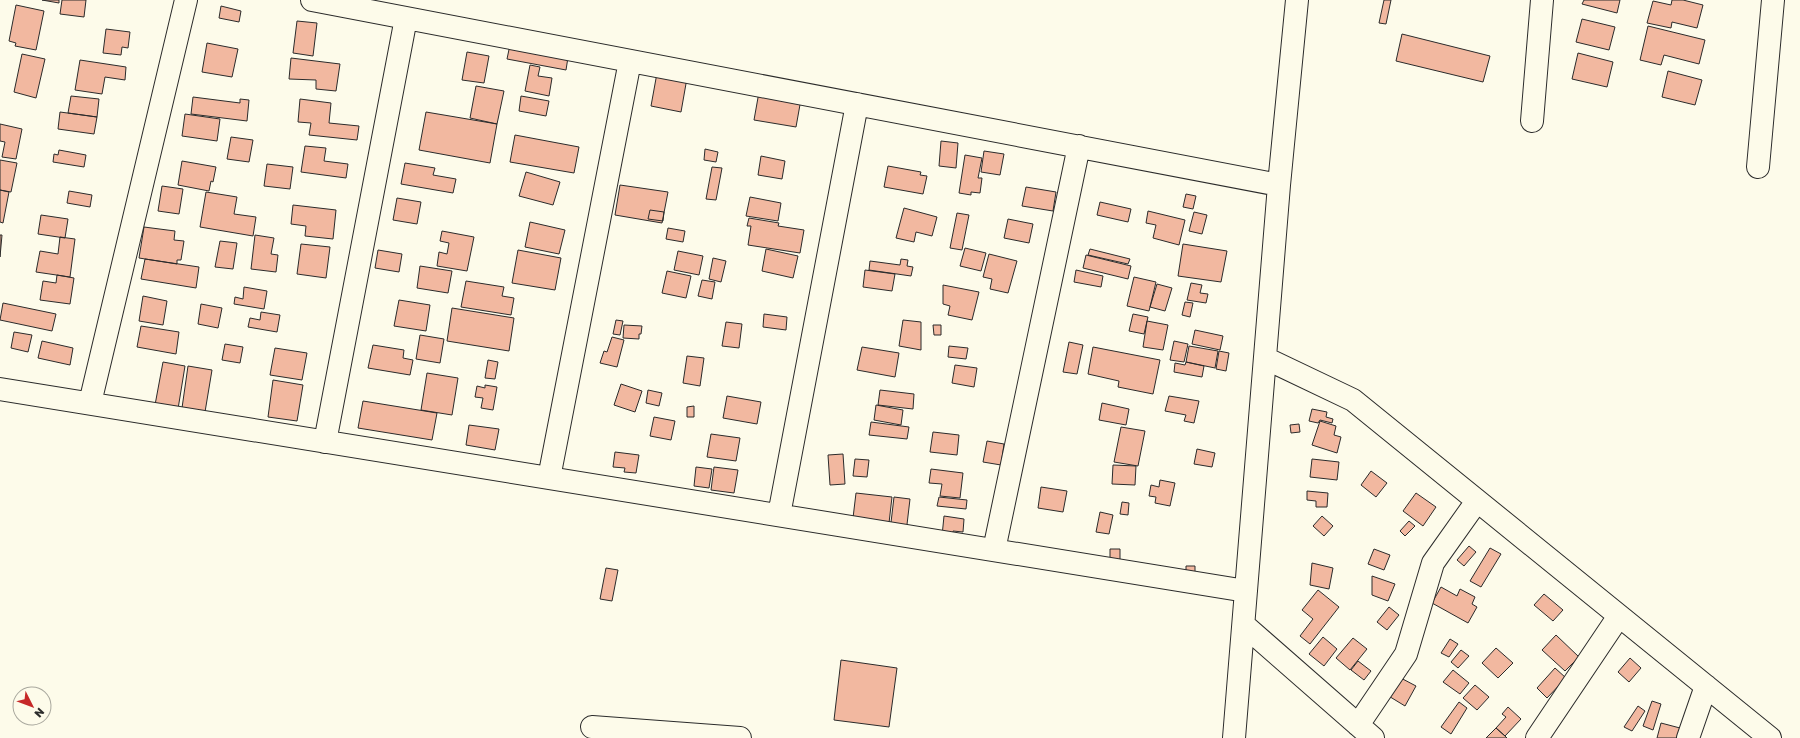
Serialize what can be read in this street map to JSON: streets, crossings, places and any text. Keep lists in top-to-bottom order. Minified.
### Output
{"north":"bottom right"}
